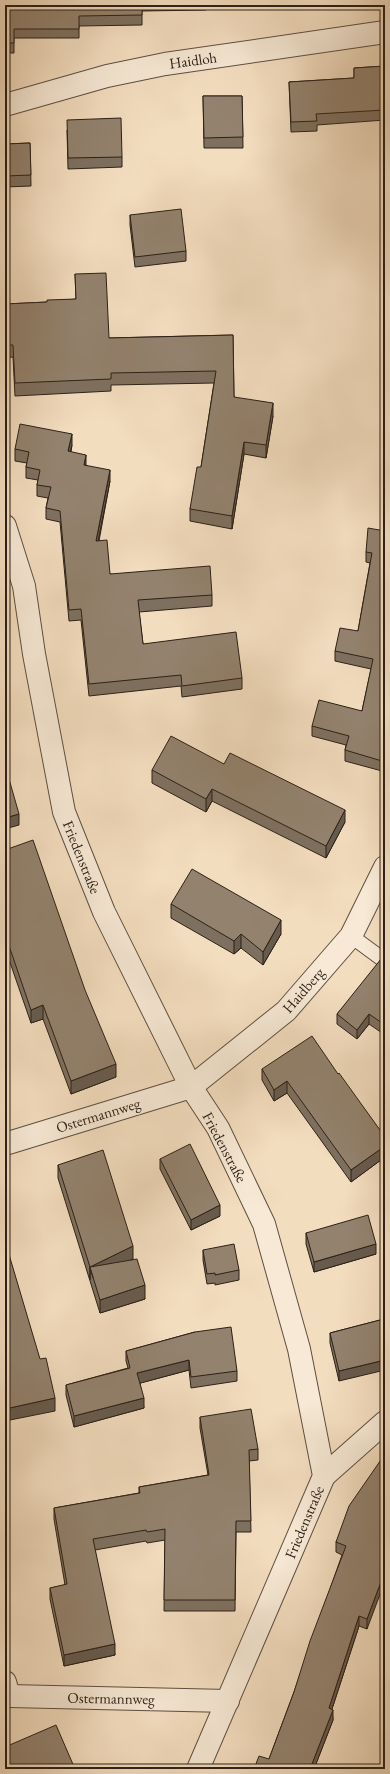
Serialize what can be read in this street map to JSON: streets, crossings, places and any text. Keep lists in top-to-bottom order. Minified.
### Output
{"streets":{"street":["Haidloh","Friedenstraße","Haidberg","Ostermannweg"]},"crossings":[["Friedenstraße","Haidberg"],["Friedenstraße","Ostermannweg"],["Haidberg","Ostermannweg"]]}
